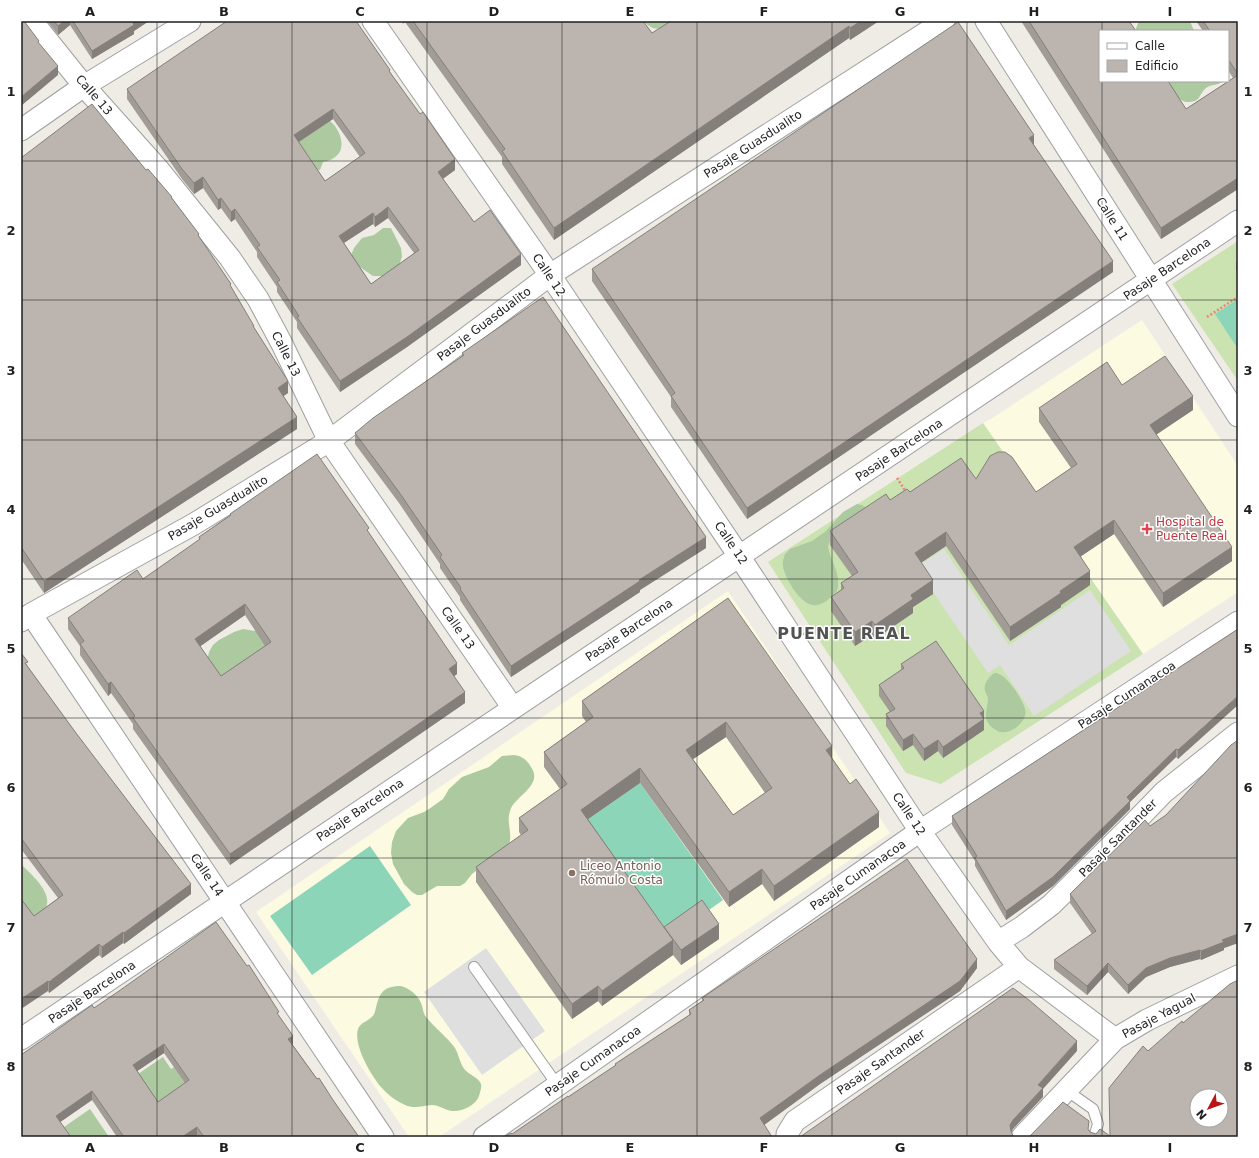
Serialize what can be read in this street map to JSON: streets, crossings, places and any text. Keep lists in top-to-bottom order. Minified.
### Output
{"streets":{"street":["Calle 13","Pasaje Guasdualito","Calle 11","Pasaje Barcelona","Calle 12","Pasaje Cumanacoa","Pasaje Santander","Calle 14","Pasaje Yagual"]},"crossings":[["Calle 13","Pasaje Guasdualito"],["Calle 13","Pasaje Barcelona"],["Pasaje Guasdualito","Calle 12"],["Pasaje Guasdualito","Calle 14"],["Calle 11","Pasaje Barcelona"],["Pasaje Barcelona","Calle 12"],["Pasaje Barcelona","Calle 14"],["Calle 12","Pasaje Cumanacoa"],["Calle 12","Pasaje Santander"],["Calle 12","Pasaje Yagual"]],"districts":["PUENTE REAL"],"places":{"health":["Hospital de Puente Real"],"other":["Liceo Antonio Rómulo Costa"]},"legend":["Calle","Edificio"],"north":"bottom left","grid":{"columns":["A","B","C","D","E","F","G","H","I"],"rows":["1","2","3","4","5","6","7","8"]}}
